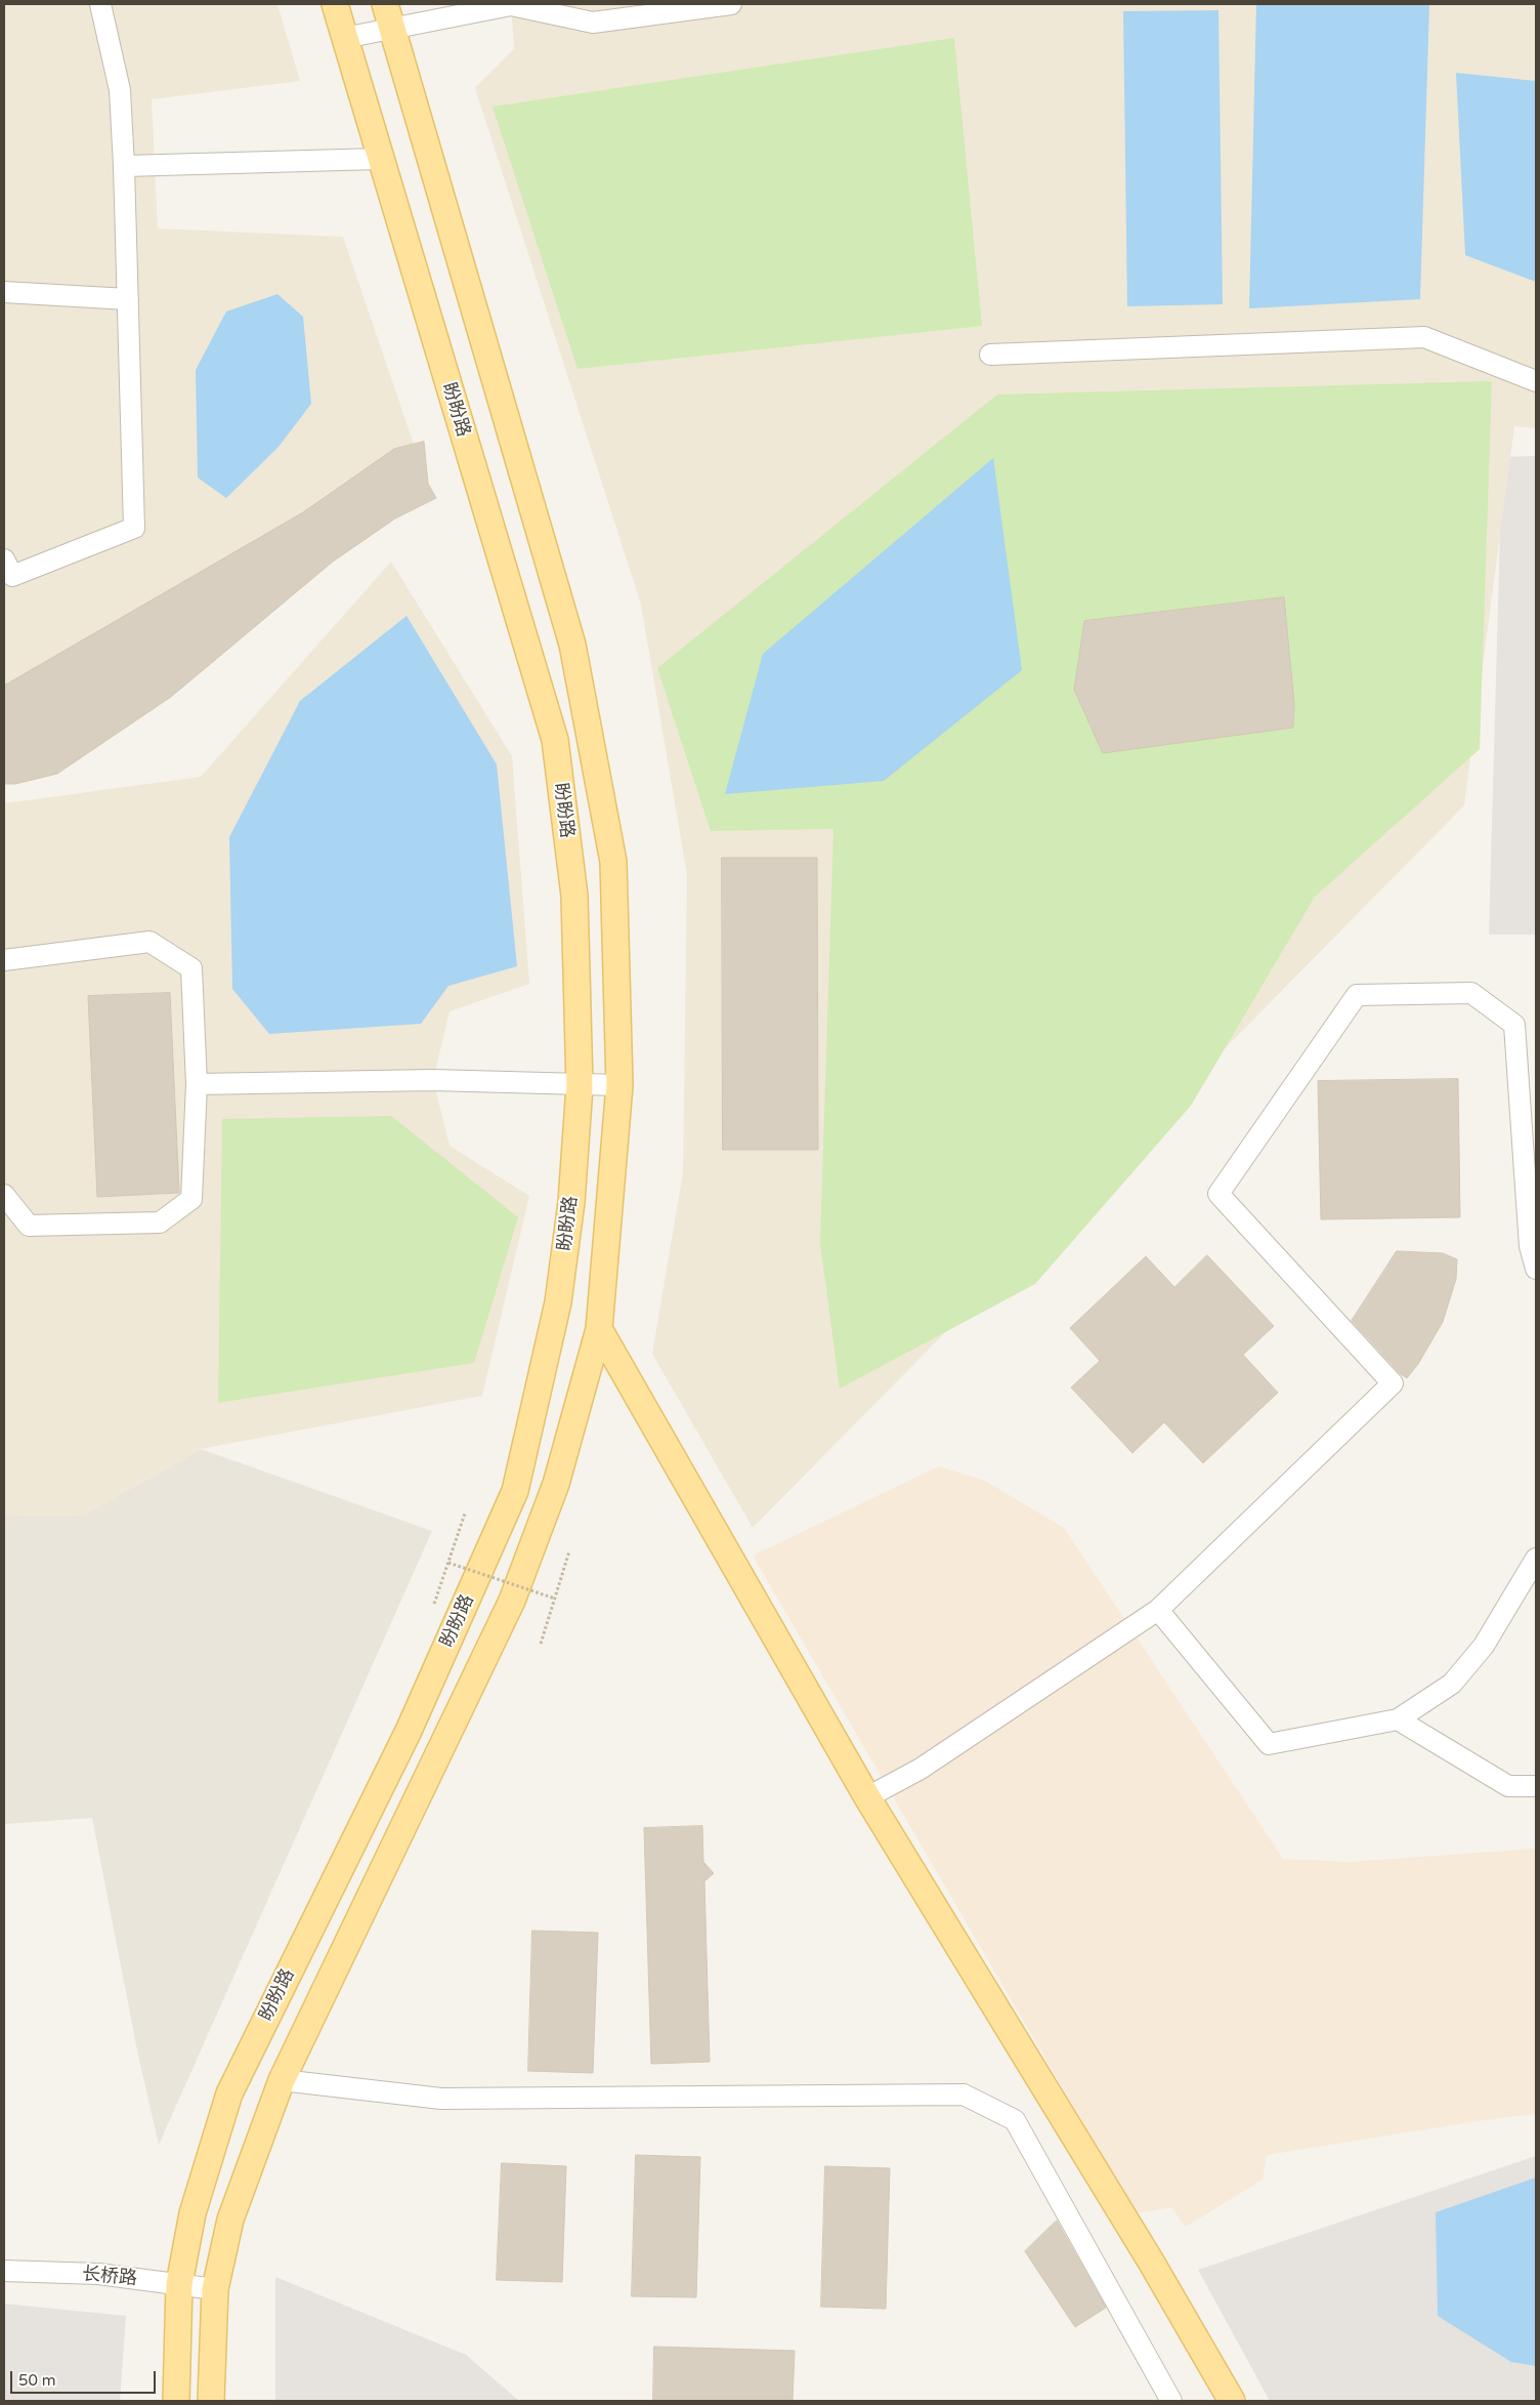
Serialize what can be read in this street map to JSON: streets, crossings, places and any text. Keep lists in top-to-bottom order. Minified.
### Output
{"streets":{"main road":["盼盼路"],"street":["长桥路"]},"crossings":[["盼盼路","长桥路"]],"scale_bar":"50 m"}
